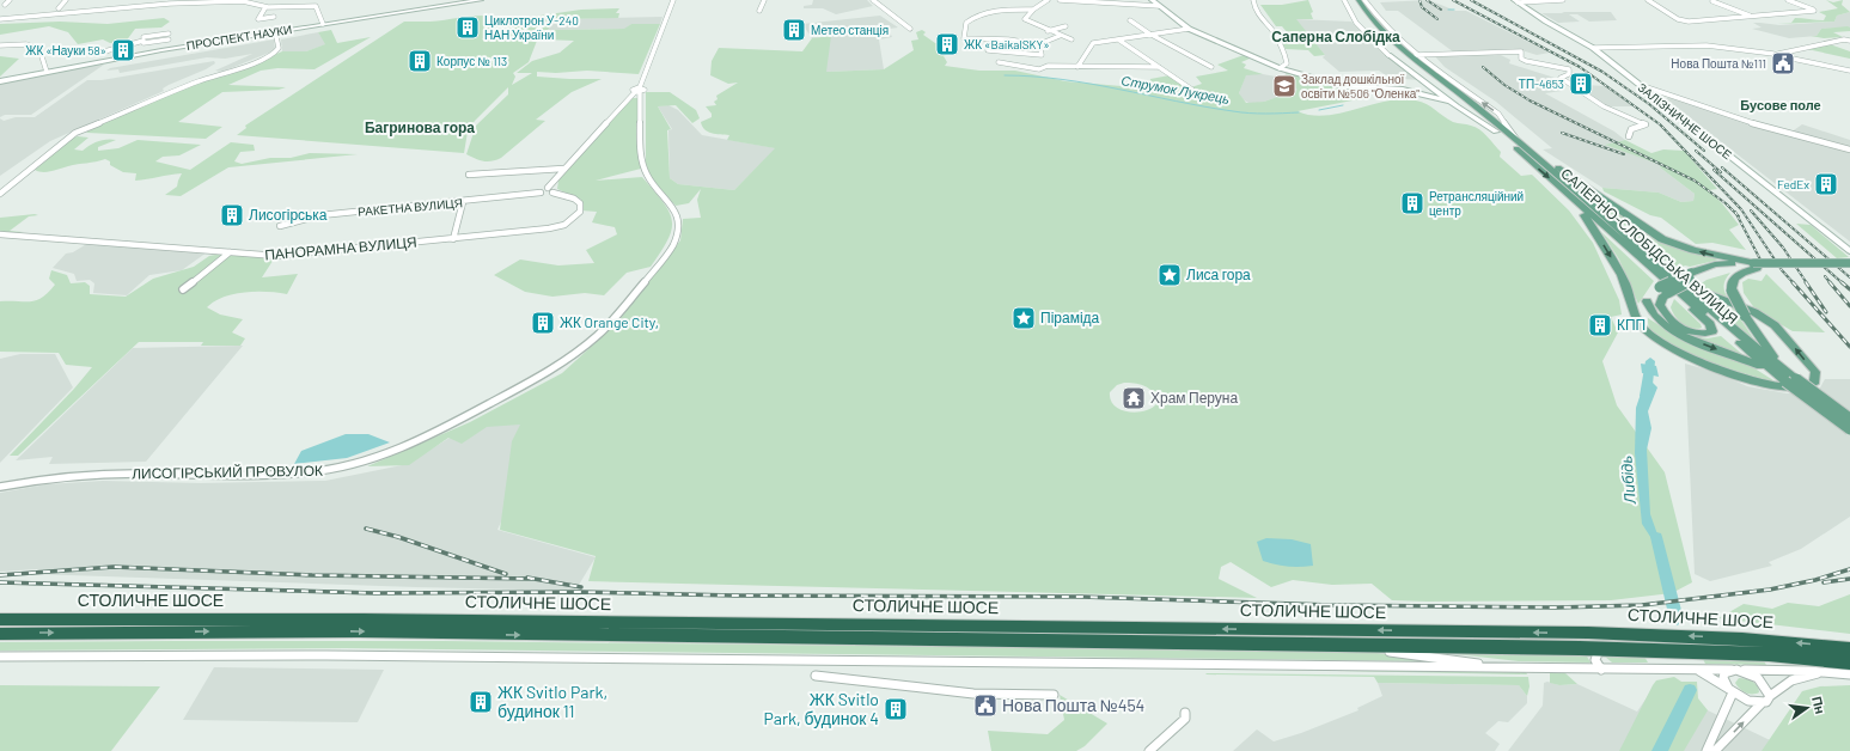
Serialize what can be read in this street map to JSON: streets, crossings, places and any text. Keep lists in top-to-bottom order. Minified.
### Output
{"streets":{"highway":["СТОЛИЧНЕ ШОСЕ"],"main road":["САПЕРНО-СЛОБІДСЬКА ВУЛИЦЯ"],"street":["ПРОСПЕКТ НАУКИ","ЗАЛІЗНИЧНЕ ШОСЕ","РАКЕТНА ВУЛИЦЯ","ПАНОРАМНА ВУЛИЦЯ","ЛИСОГІРСЬКИЙ ПРОВУЛОК"]},"crossings":[["РАКЕТНА ВУЛИЦЯ","ПАНОРАМНА ВУЛИЦЯ"]],"districts":["Саперна Слобідка","Бусове поле","Багринова гора"],"water":["Струмок Лукрець","Либідь"],"places":{"building":["Циклотрон У-240 НАН України","Метео станція","ЖК «BaikalSKY»","ЖК «Науки 58»","Корпус № 113","ТП-4653","FedEx","Ретрансляційний центр","Лисогірська","ЖК Orange City,","КПП","ЖК Svitlo Park, будинок 11","ЖК Svitlo Park, будинок 4"],"public building":["Нова Пошта №111","Нова Пошта №454"],"school or university":["Заклад дошкільної освіти №506 \"Оленка\""],"place":["Лиса гора","Піраміда"],"temple":["Храм Перуна"]},"north":"right"}
